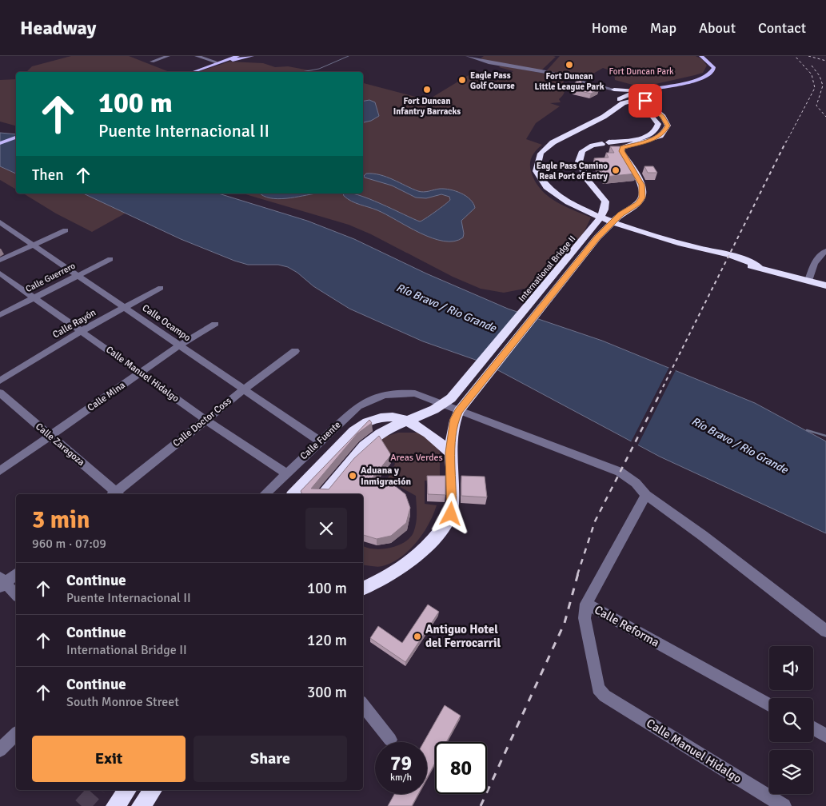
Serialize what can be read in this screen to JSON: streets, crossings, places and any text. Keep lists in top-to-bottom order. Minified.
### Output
{"streets":{"highway":["International Bridge II"],"street":["Calle Guerrero","Calle Ocampo","Calle Rayón","Calle Manuel Hidalgo","Calle Mina","Calle Doctor Coss","Calle Fuente","Calle Zaragoza","Calle Reforma"]},"crossings":[["Calle Guerrero","Calle Ocampo"],["Calle Guerrero","Calle Manuel Hidalgo"],["Calle Ocampo","Calle Rayón"],["Calle Ocampo","Calle Mina"],["Calle Ocampo","Calle Doctor Coss"],["Calle Ocampo","Calle Fuente"],["Calle Rayón","Calle Manuel Hidalgo"],["Calle Manuel Hidalgo","Calle Mina"],["Calle Manuel Hidalgo","Calle Doctor Coss"],["Calle Manuel Hidalgo","Calle Fuente"],["Calle Manuel Hidalgo","Calle Reforma"],["Calle Mina","Calle Zaragoza"],["Calle Doctor Coss","Calle Zaragoza"],["Calle Fuente","Calle Reforma"]],"water":["Río Bravo / Rio Grande"],"parks":["Fort Duncan Park","Areas Verdes"],"places":["Fort Duncan Little League Park","Eagle Pass Golf Course","Fort Duncan Infantry Barracks","Eagle Pass Camino Real Port of Entry","Aduana y Inmigración","Antiguo Hotel del Ferrocarril"],"page":{"header":"Headway","nav":["Home","Map","About","Contact"],"turn":["100 m","Puente Internacional II"],"then":"Then","heading":["3 min","960 m · 07:09"],"list":[{"name":"Continue","note":"Puente Internacional II","value":"100 m"},{"name":"Continue","note":"International Bridge II","value":"120 m"},{"name":"Continue","note":"South Monroe Street","value":"300 m"}],"buttons":["Exit","Share"],"speed":"79 km/h","limit":"80"}}
